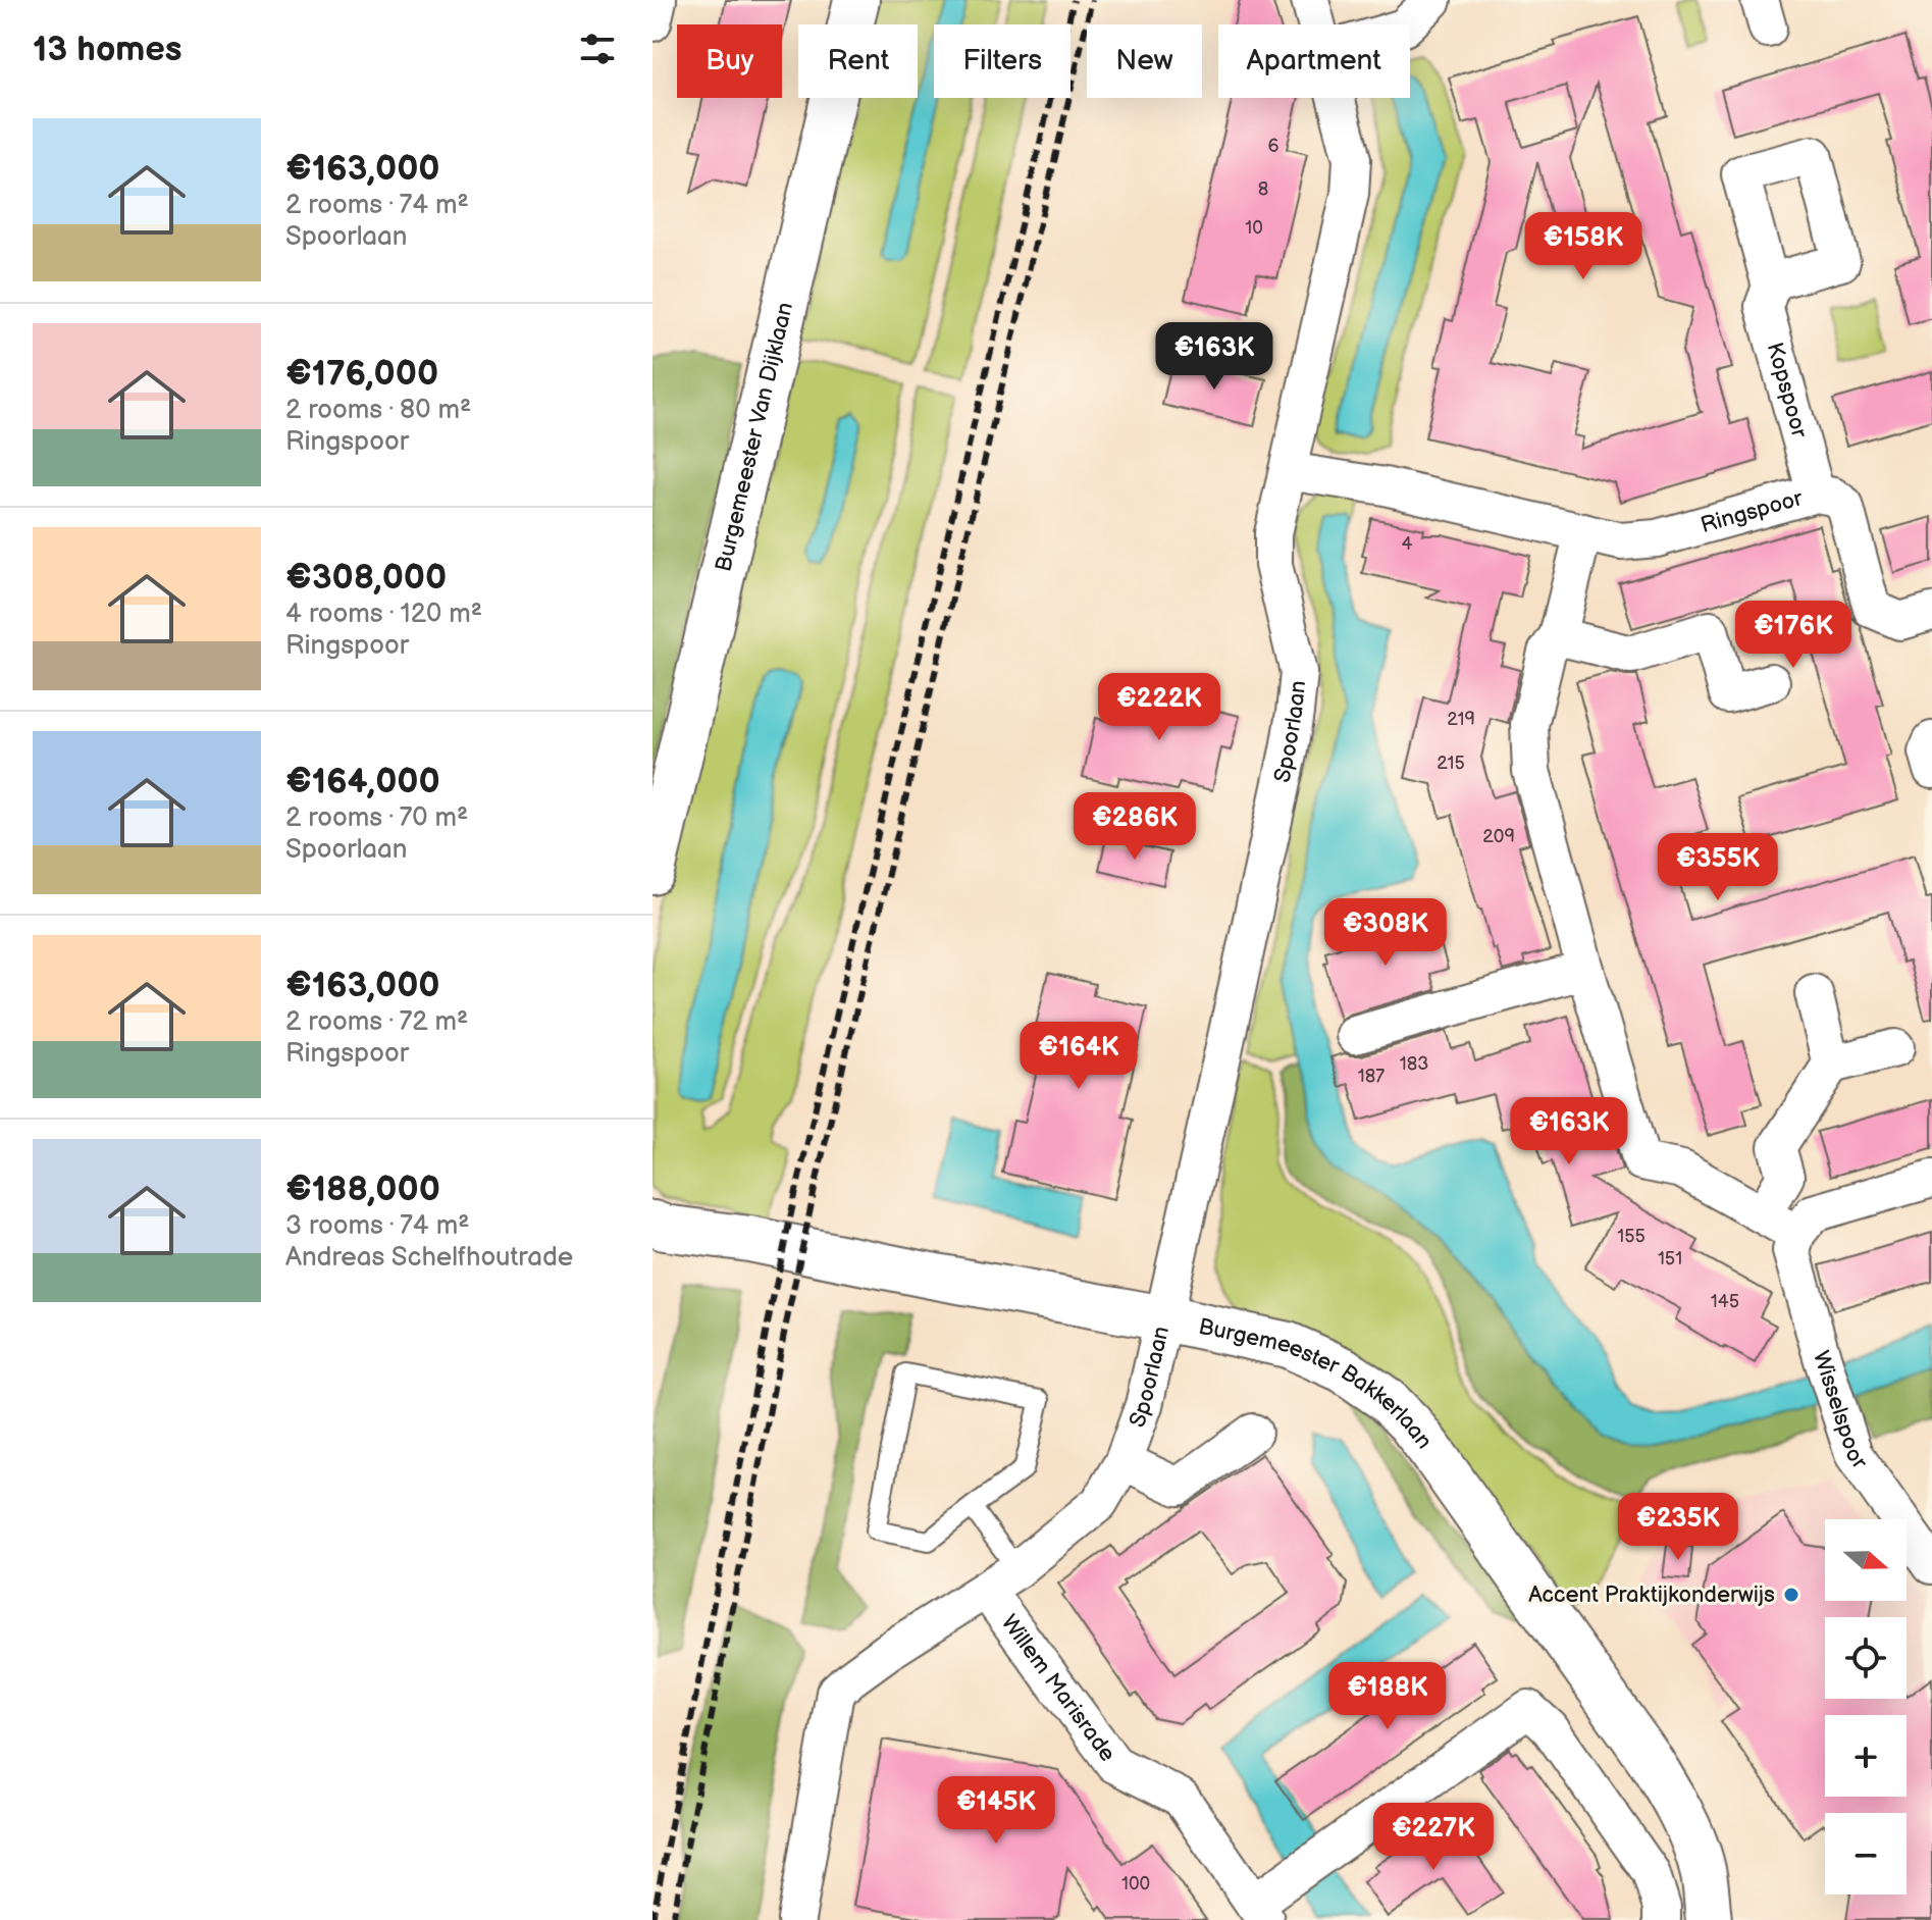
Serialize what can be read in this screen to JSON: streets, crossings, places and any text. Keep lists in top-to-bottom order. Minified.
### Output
{"streets":{"street":["Kopspoor","Burgemeester Van Dijklaan","Ringspoor","Spoorlaan","Burgemeester Bakkerlaan","Wisselspoor","Willem Marisrade"]},"crossings":[["Kopspoor","Ringspoor"],["Ringspoor","Spoorlaan"],["Spoorlaan","Burgemeester Bakkerlaan"],["Spoorlaan","Willem Marisrade"]],"places":["Accent Praktijkonderwijs"],"house_numbers":["6","8","10","4","219","215","209","183","187","155","151","145","100"],"north":"right","page":{"heading":"13 homes","chip":["Buy","Rent","Filters","New","Apartment"],"list":[{"name":"€163,000","note":"2 rooms · 74 m² · Spoorlaan"},{"name":"€176,000","note":"2 rooms · 80 m² · Ringspoor"},{"name":"€308,000","note":"4 rooms · 120 m² · Ringspoor"},{"name":"€164,000","note":"2 rooms · 70 m² · Spoorlaan"},{"name":"€163,000","note":"2 rooms · 72 m² · Ringspoor"},{"name":"€188,000","note":"3 rooms · 74 m² · Andreas Schelfhoutrade"}],"price":["€158K","€163K","€176K","€222K","€286K","€355K","€308K","€164K","€163K","€235K","€188K","€145K","€227K"],"map_buttons":["+","−"]}}
